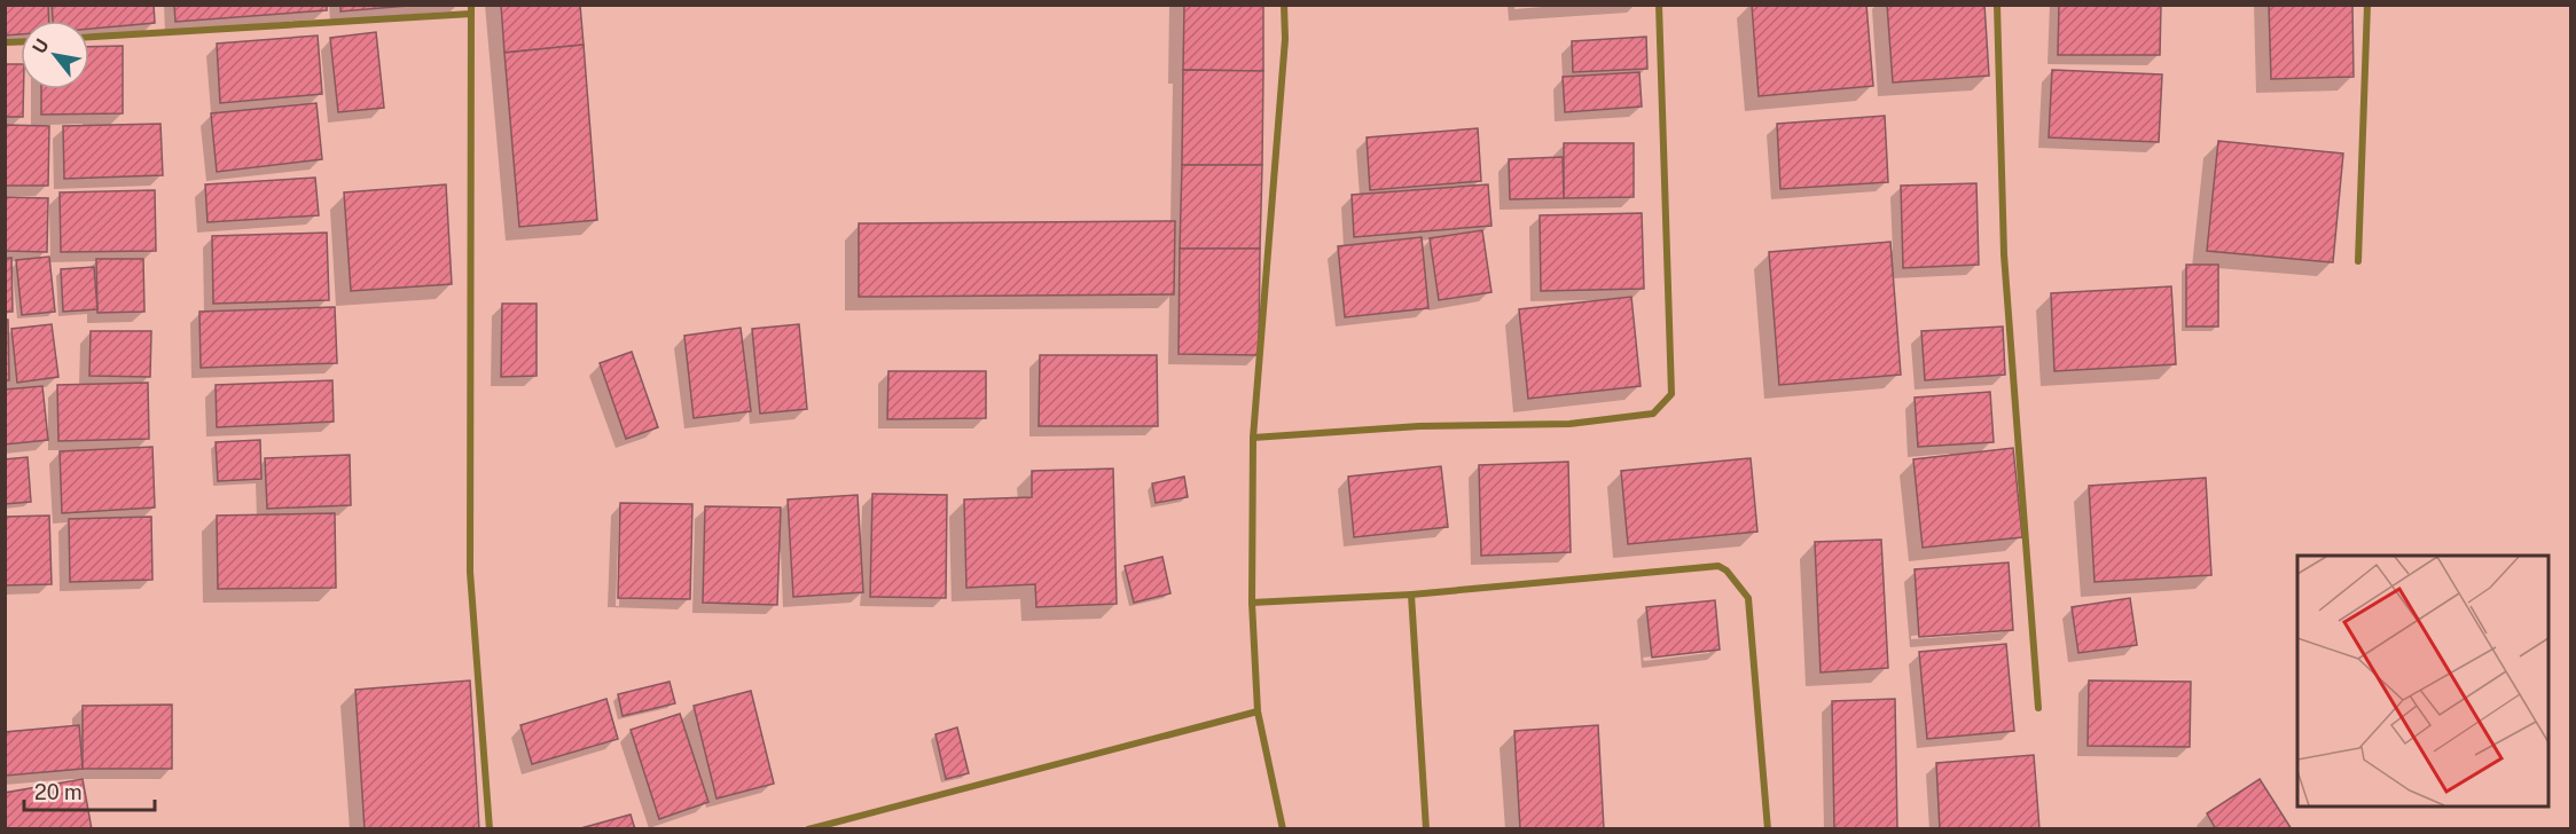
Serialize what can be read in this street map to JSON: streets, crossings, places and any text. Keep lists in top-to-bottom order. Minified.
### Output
{"scale_bar":"20 m","north":"top left"}
